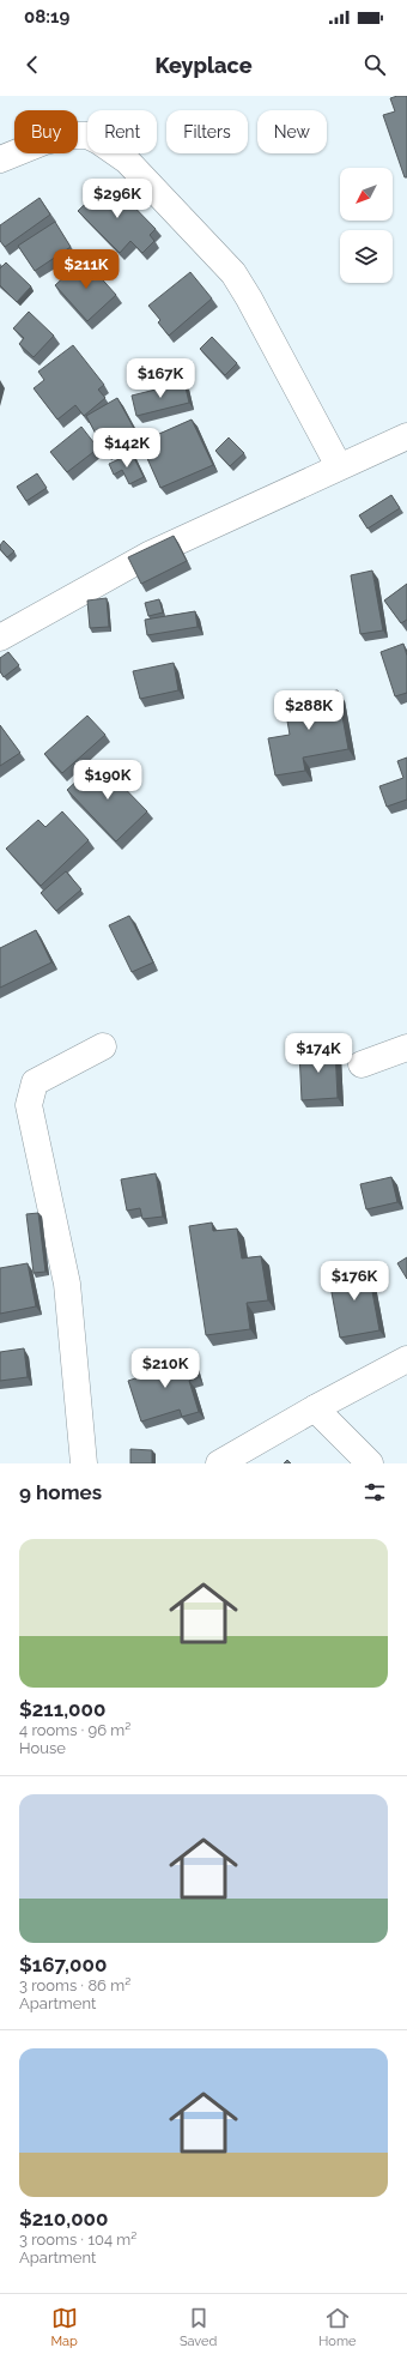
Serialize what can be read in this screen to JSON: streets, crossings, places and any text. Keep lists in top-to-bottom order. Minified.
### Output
{"north":"bottom left","page":{"status":"08:19","header":"Keyplace","chip":["Buy","Rent","Filters","New"],"price":["$296K","$211K","$167K","$142K","$288K","$190K","$174K","$176K","$210K"],"heading":"9 homes","list":[{"name":"$211,000","note":"4 rooms · 96 m² · House"},{"name":"$167,000","note":"3 rooms · 86 m² · Apartment"},{"name":"$210,000","note":"3 rooms · 104 m² · Apartment"}],"tabs":["Map","Saved","Home"]}}
